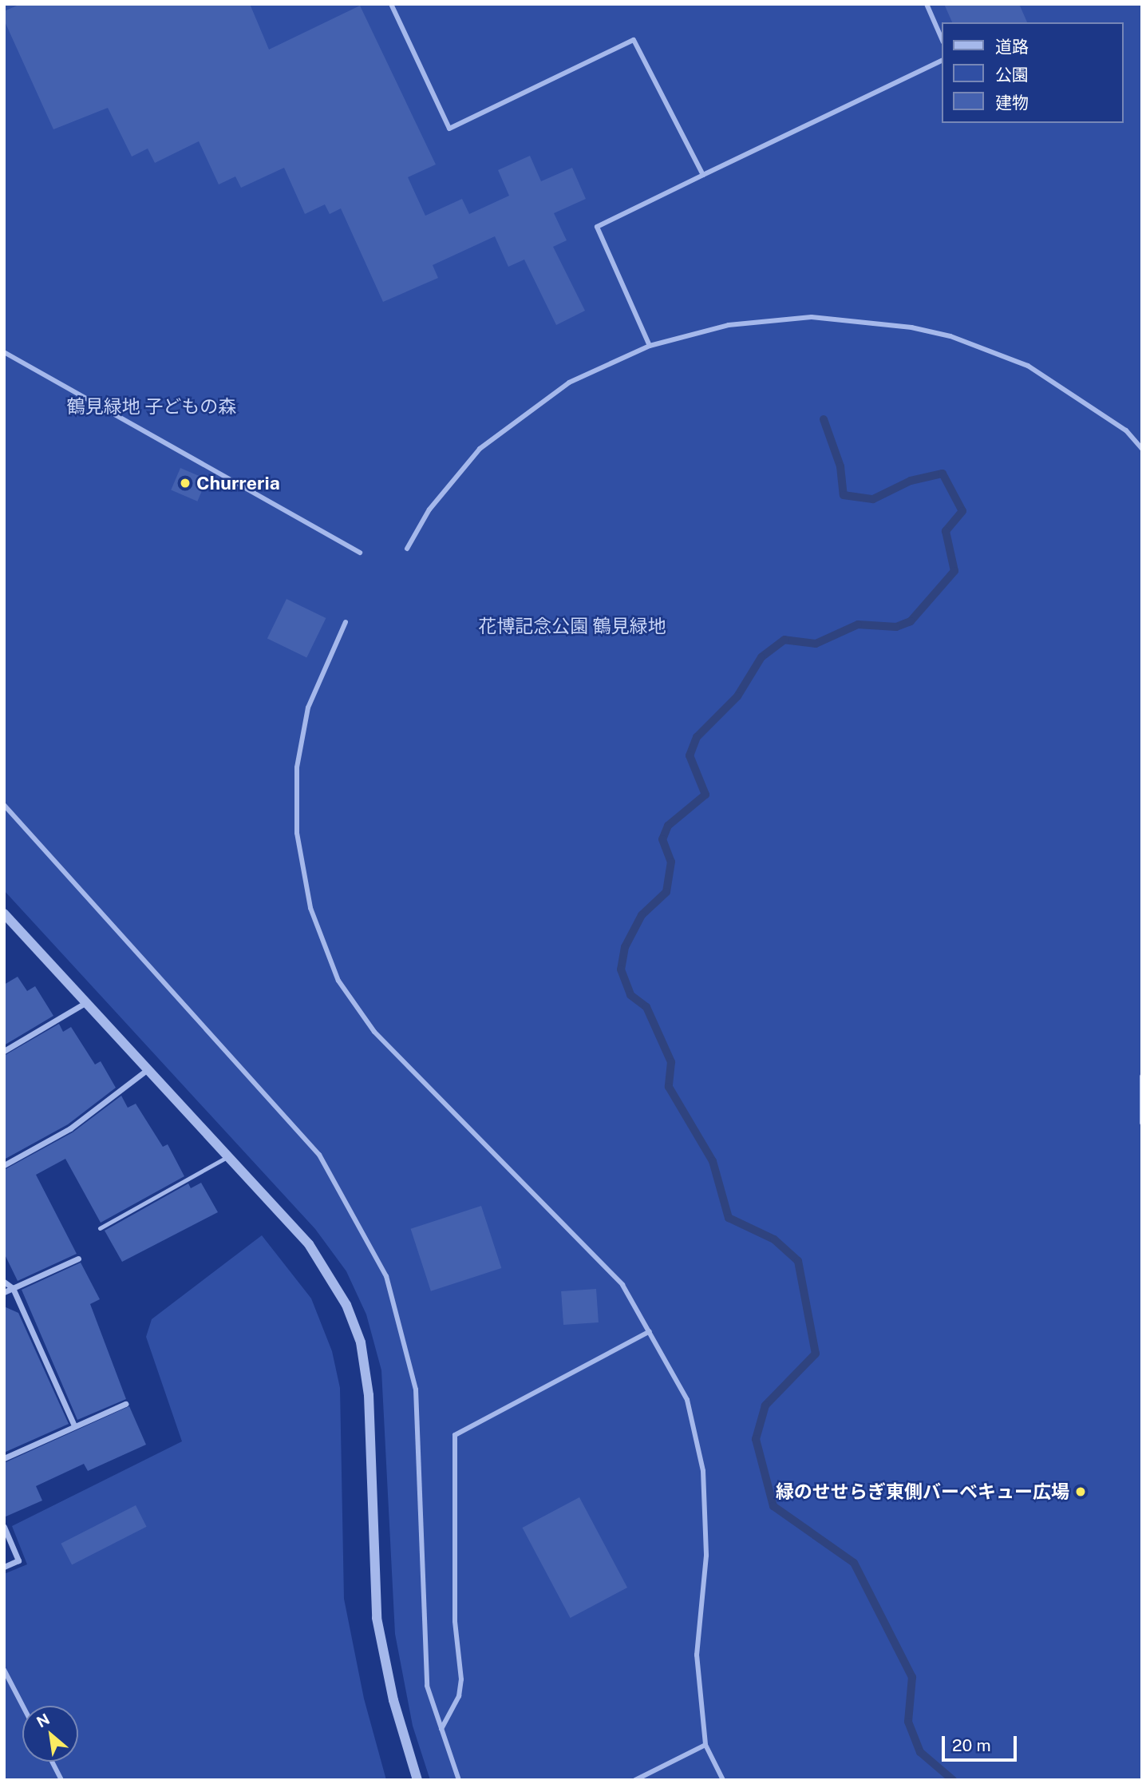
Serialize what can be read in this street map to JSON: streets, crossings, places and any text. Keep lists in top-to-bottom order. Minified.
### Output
{"parks":["鶴見緑地 子どもの森","花博記念公園 鶴見緑地"],"places":["Churreria","緑のせせらぎ東側バーベキュー広場"],"legend":["道路","公園","建物"],"scale_bar":"20 m","north":"top left"}
